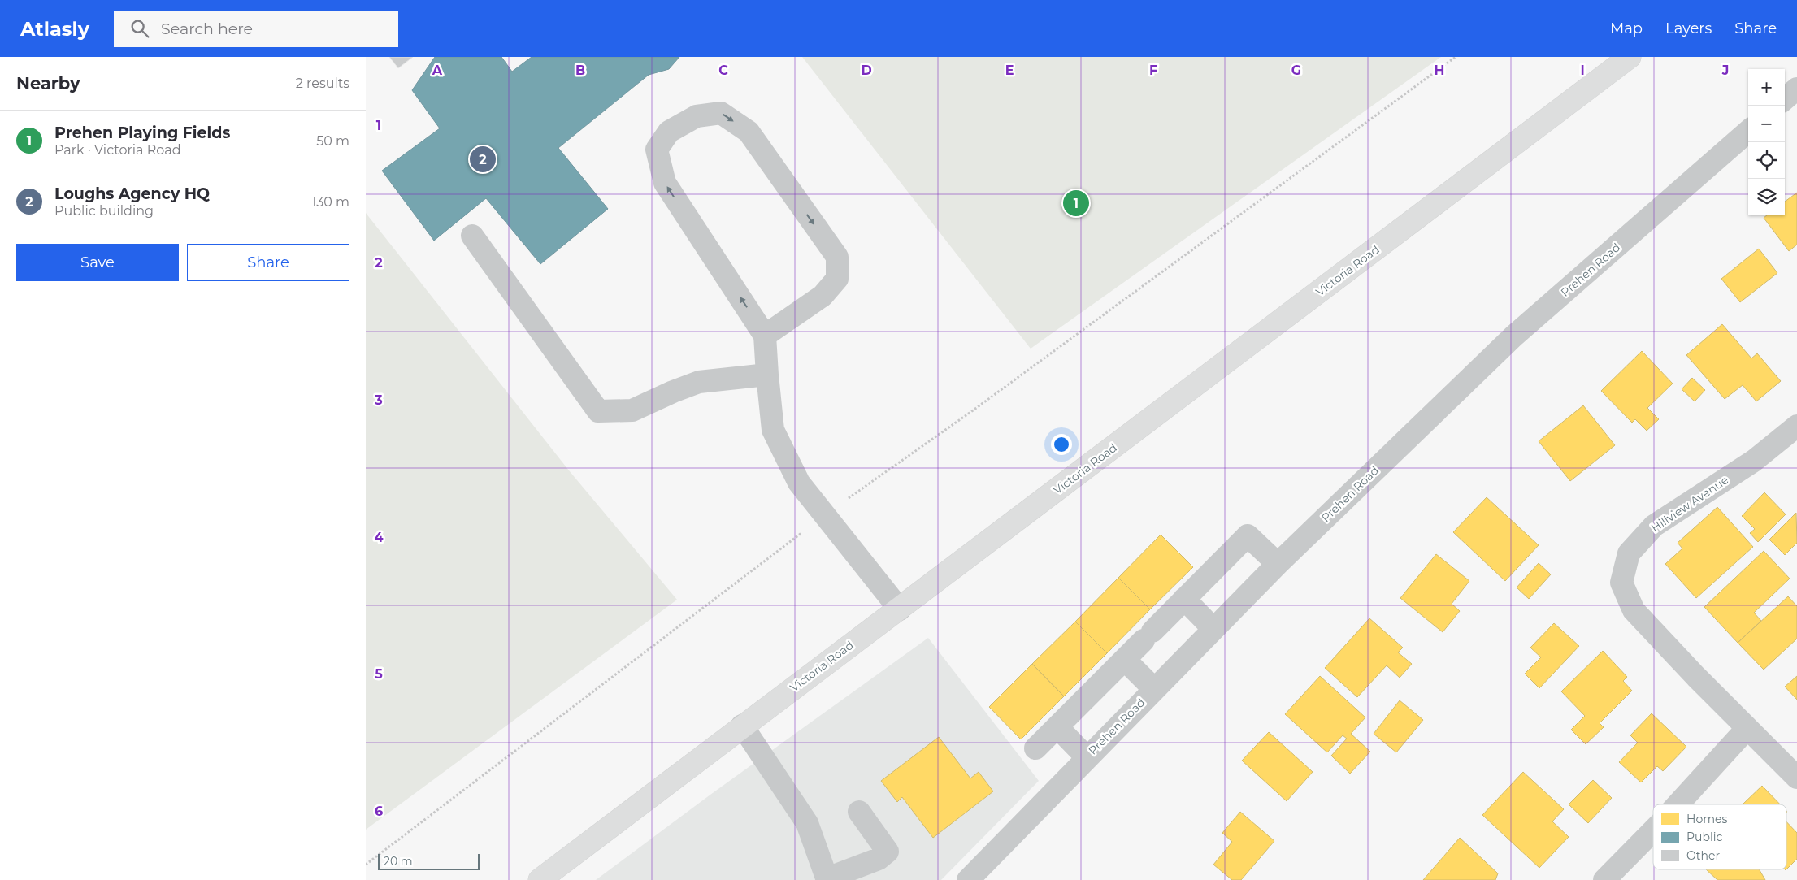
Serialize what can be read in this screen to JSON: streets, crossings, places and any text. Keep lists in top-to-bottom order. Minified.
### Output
{"streets":{"highway":["Victoria Road"],"street":["Prehen Road","Hillview Avenue"]},"legend":["Homes","Public","Other"],"scale_bar":"20 m","page":{"header":"Atlasly","search":"Search here","nav":["Map","Layers","Share"],"heading":["Nearby","2 results"],"map_buttons":["+","−"],"list":[{"mark":"1","name":"Prehen Playing Fields","note":"Park · Victoria Road","value":"50 m"},{"mark":"2","name":"Loughs Agency HQ","note":"Public building","value":"130 m"}],"pins":["2","1"],"buttons":["Save","Share"],"scale":"20 m"},"grid":{"columns":["A","B","C","D","E","F","G","H","I","J"],"rows":["1","2","3","4","5","6"]}}
